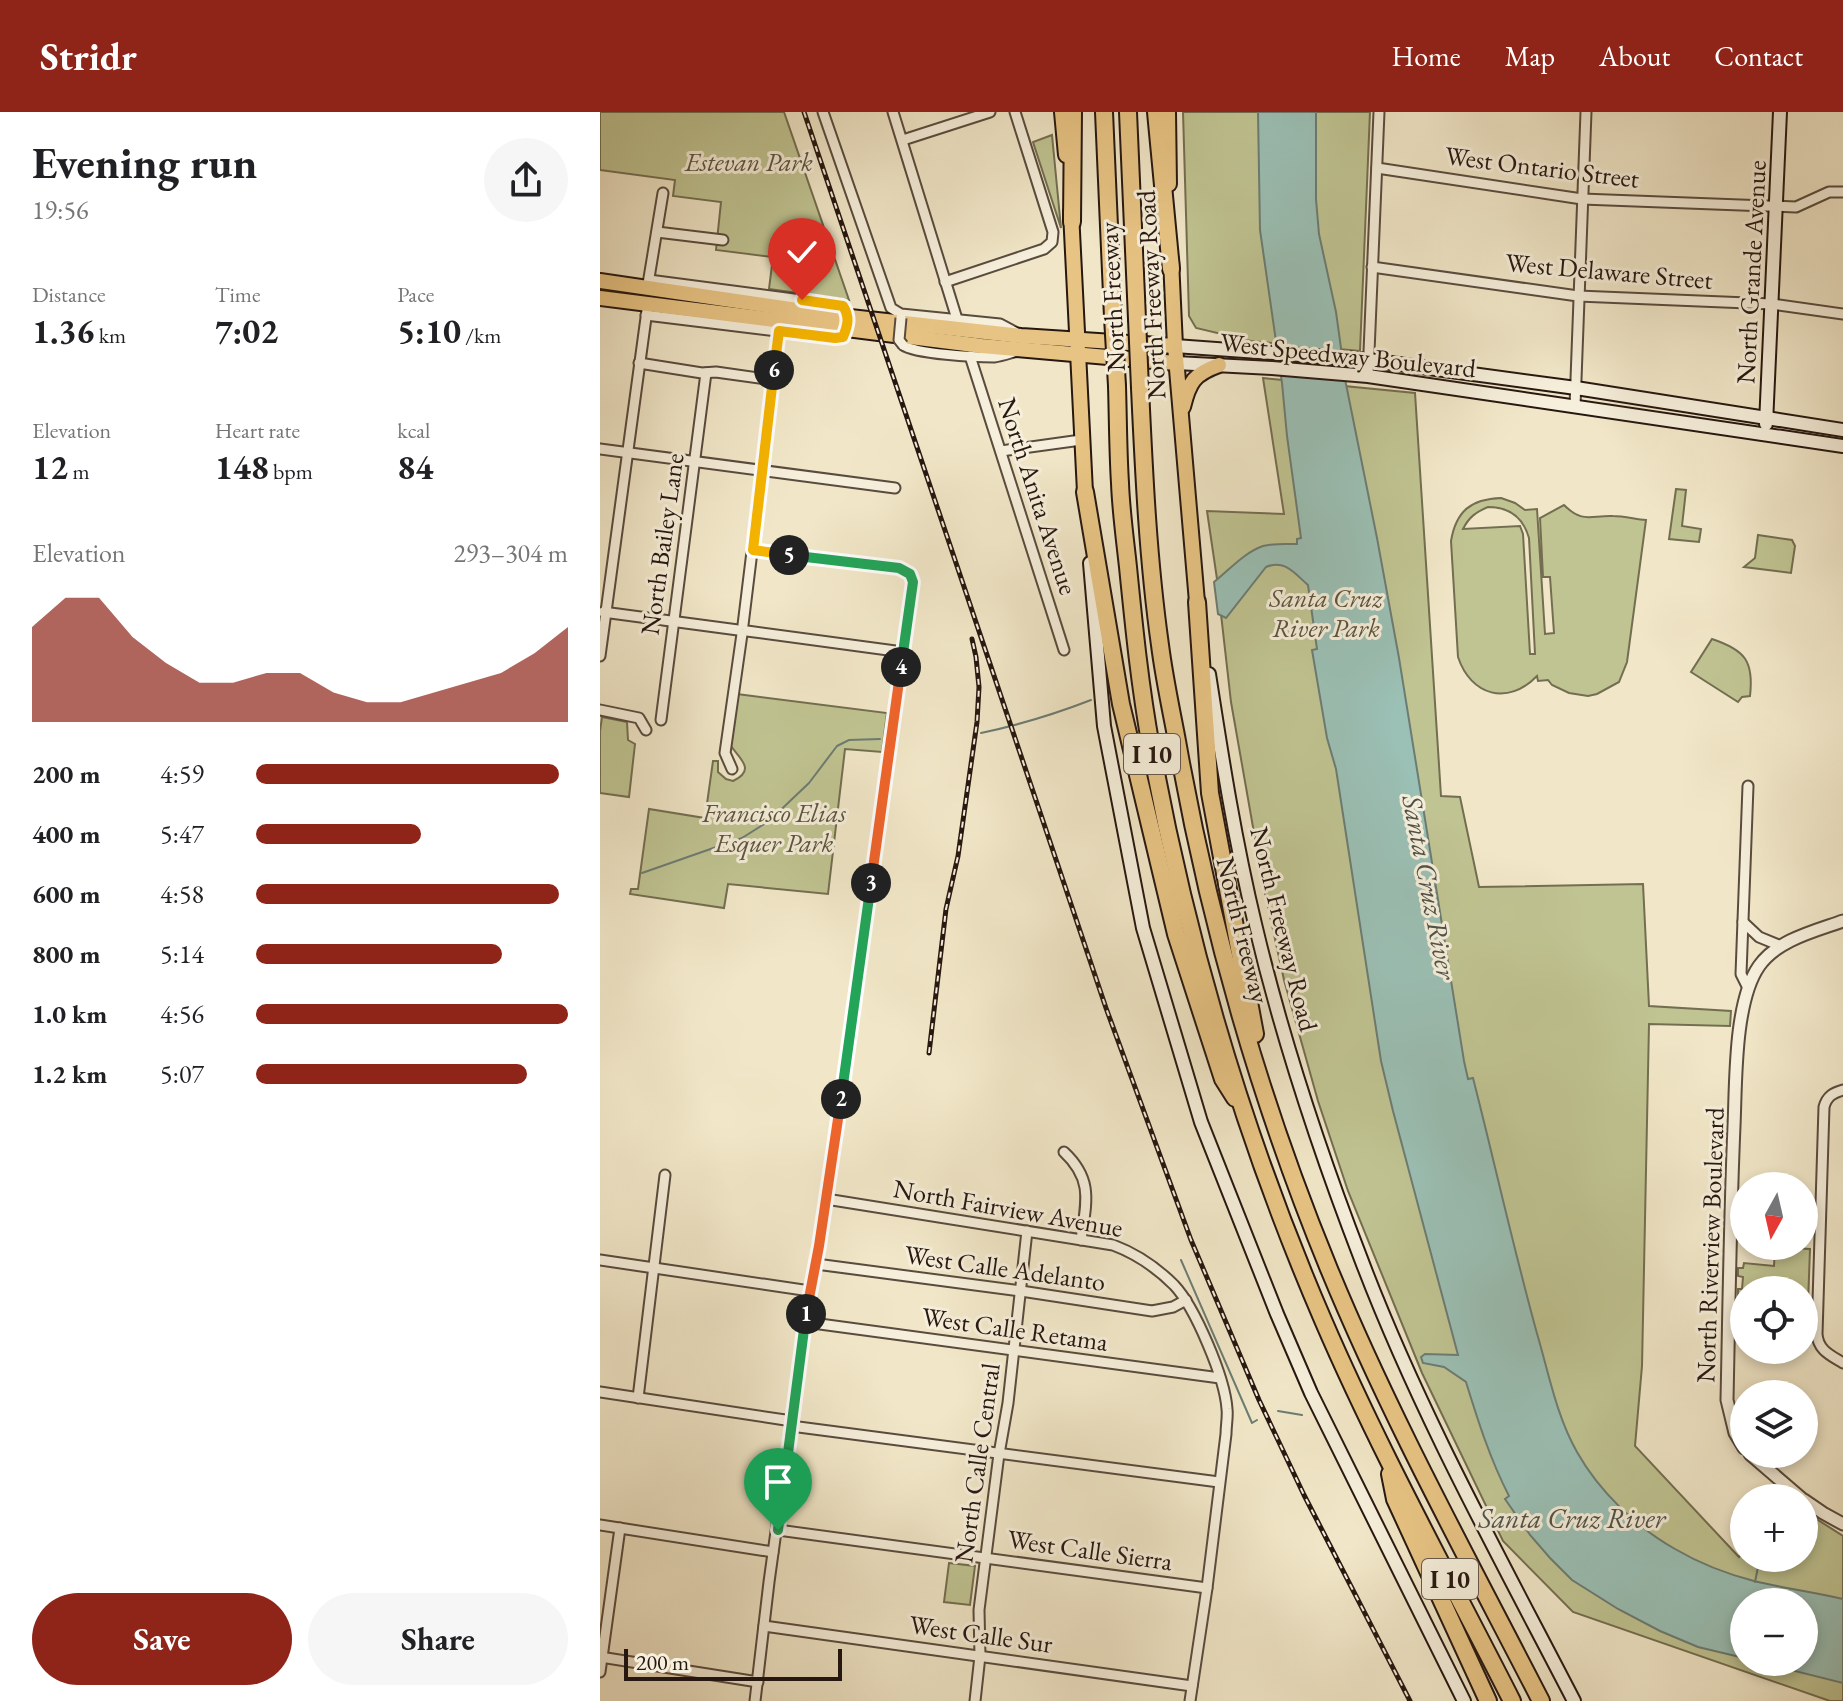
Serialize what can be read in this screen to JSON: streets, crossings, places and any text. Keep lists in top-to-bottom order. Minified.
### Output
{"streets":{"highway":["North Freeway","I 10"],"main road":["North Grande Avenue","North Freeway Road","West Speedway Boulevard"],"street":["West Ontario Street","West Delaware Street","North Anita Avenue","North Bailey Lane","North Fairview Avenue","North Riverview Boulevard","West Calle Adelanto","West Calle Retama","North Calle Central","West Calle Sierra","West Calle Sur"]},"crossings":[["West Ontario Street","North Grande Avenue"],["West Delaware Street","North Grande Avenue"],["North Grande Avenue","West Speedway Boulevard"],["North Freeway Road","West Speedway Boulevard"],["North Fairview Avenue","West Calle Adelanto"],["North Fairview Avenue","West Calle Retama"],["North Fairview Avenue","North Calle Central"],["North Fairview Avenue","West Calle Sierra"],["North Fairview Avenue","West Calle Sur"],["West Calle Adelanto","North Calle Central"],["West Calle Retama","North Calle Central"],["North Calle Central","West Calle Sierra"],["North Calle Central","West Calle Sur"]],"water":["Santa Cruz River"],"parks":["Estevan Park","Santa Cruz River Park","Francisco Elias Esquer Park"],"scale_bar":"200 m","north":"bottom","page":{"header":"Stridr","nav":["Home","Map","About","Contact"],"heading":["Evening run","19:56"],"stats":[["Distance","1.36 km"],["Time","7:02"],["Pace","5:10 /km"],["Elevation","12 m"],["Heart rate","148 bpm"],["kcal","84"]],"pins":["6","5","4","3","2","1"],"chart":["Elevation","293–304 m"],"list":[{"name":"200 m","note":"4:59"},{"name":"400 m","note":"5:47"},{"name":"600 m","note":"4:58"},{"name":"800 m","note":"5:14"},{"name":"1.0 km","note":"4:56"},{"name":"1.2 km","note":"5:07"}],"map_buttons":["+","−"],"buttons":["Save","Share"],"scale":"200 m"}}
